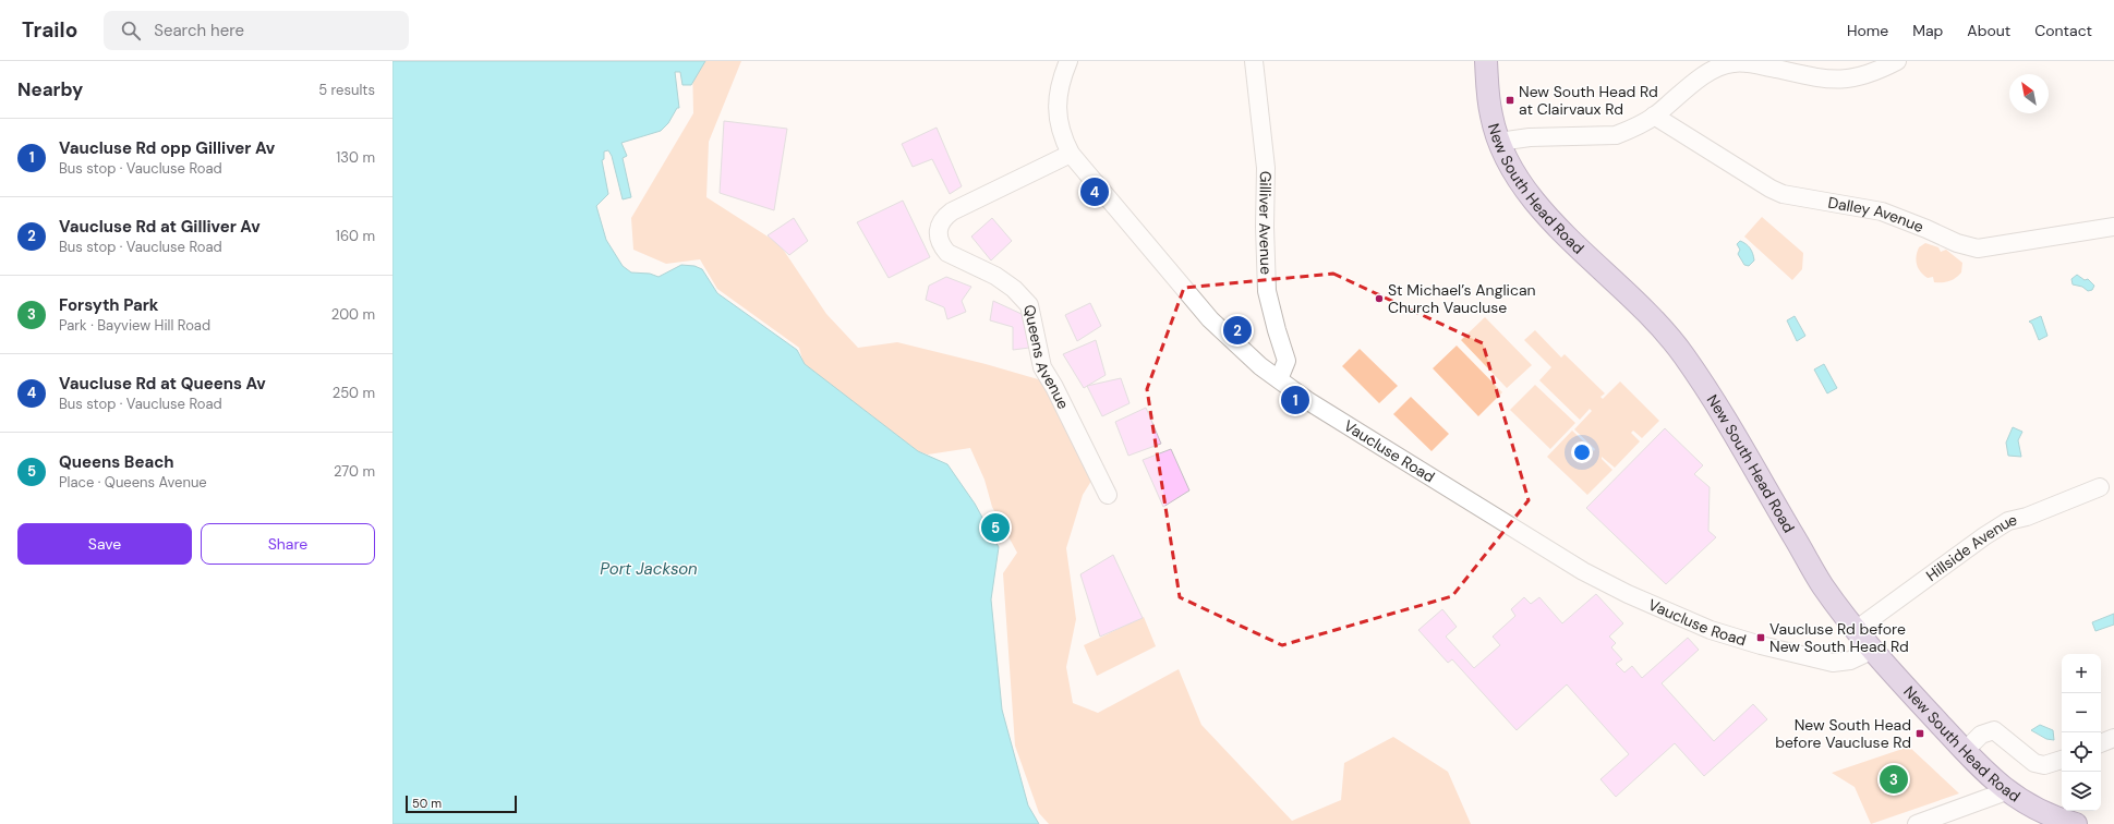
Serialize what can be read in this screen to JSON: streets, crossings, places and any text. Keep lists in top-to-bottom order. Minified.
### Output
{"streets":{"main road":["New South Head Road"],"street":["Dalley Avenue","Gilliver Avenue","Queens Avenue","Vaucluse Road","Hillside Avenue"]},"crossings":[["New South Head Road","Vaucluse Road"],["New South Head Road","Hillside Avenue"],["Gilliver Avenue","Vaucluse Road"],["Queens Avenue","Vaucluse Road"]],"water":["Port Jackson"],"places":{"transit":["New South Head Rd at Clairvaux Rd","Vaucluse Rd before New South Head Rd","New South Head before Vaucluse Rd"],"other":["St Michael’s Anglican Church Vaucluse"]},"scale_bar":"50 m","north":"top left","page":{"header":"Trailo","search":"Search here","nav":["Home","Map","About","Contact"],"heading":["Nearby","5 results"],"list":[{"mark":"1","name":"Vaucluse Rd opp Gilliver Av","note":"Bus stop · Vaucluse Road","value":"130 m"},{"mark":"2","name":"Vaucluse Rd at Gilliver Av","note":"Bus stop · Vaucluse Road","value":"160 m"},{"mark":"3","name":"Forsyth Park","note":"Park · Bayview Hill Road","value":"200 m"},{"mark":"4","name":"Vaucluse Rd at Queens Av","note":"Bus stop · Vaucluse Road","value":"250 m"},{"mark":"5","name":"Queens Beach","note":"Place · Queens Avenue","value":"270 m"}],"pins":["4","2","1","5","3"],"buttons":["Save","Share"],"map_buttons":["+","−"],"scale":"50 m"}}
